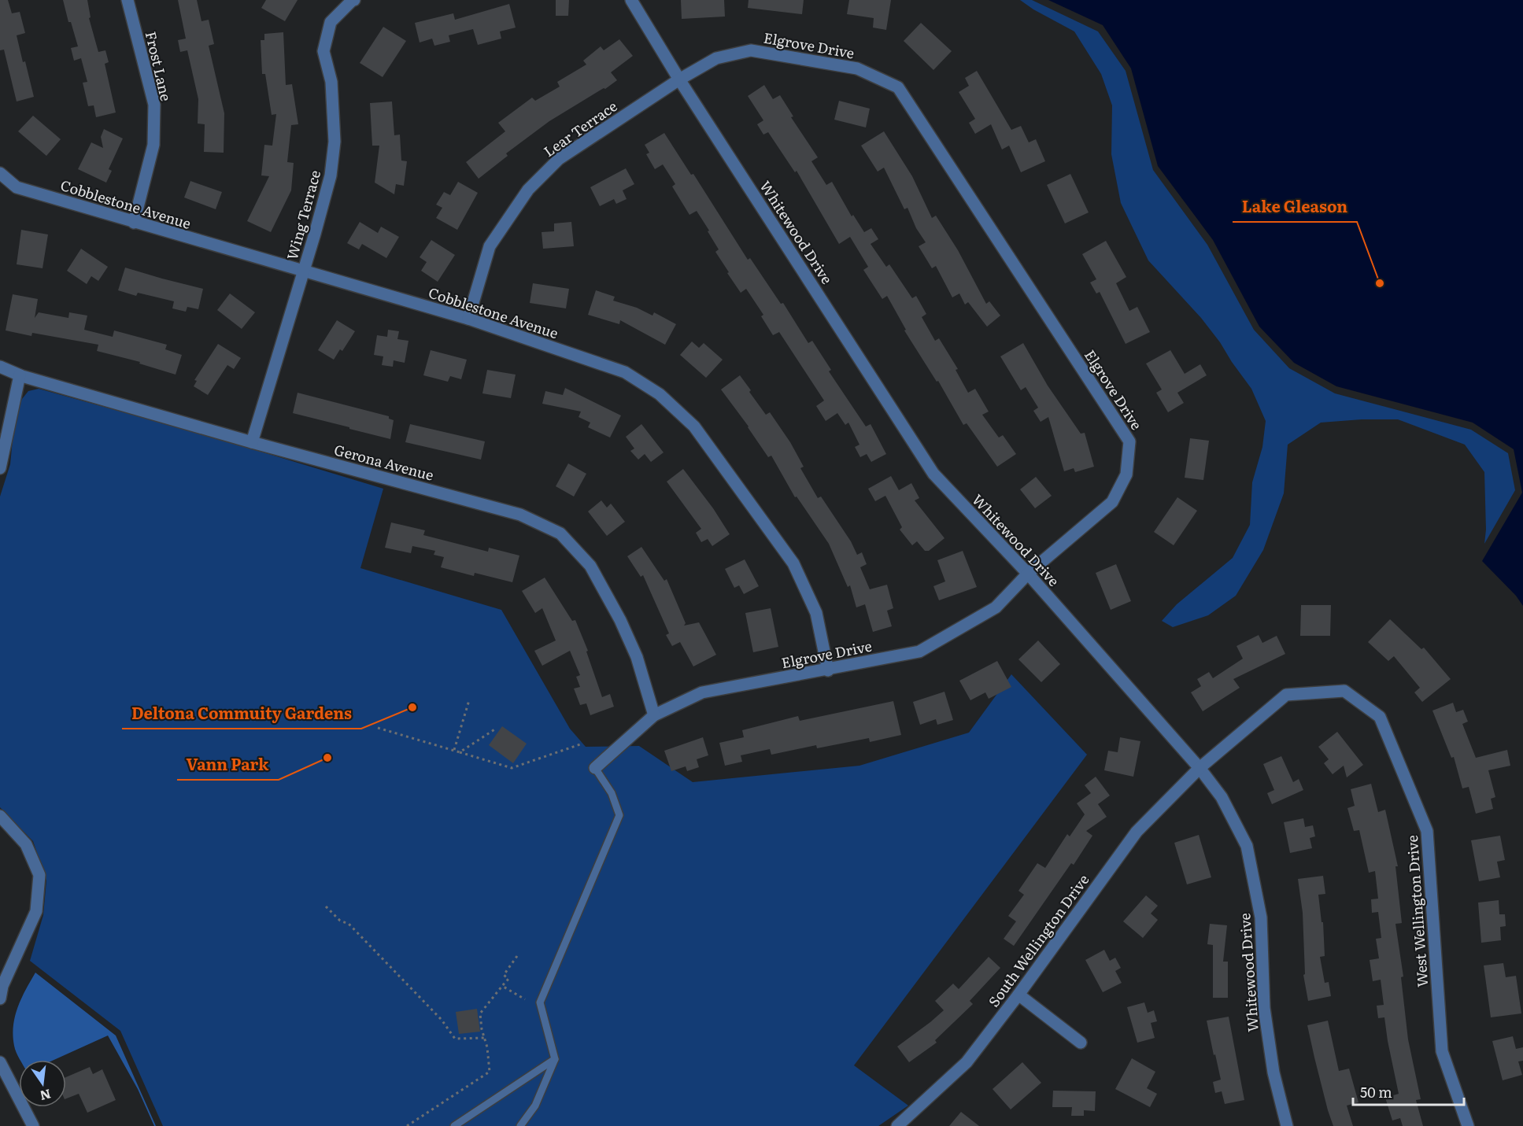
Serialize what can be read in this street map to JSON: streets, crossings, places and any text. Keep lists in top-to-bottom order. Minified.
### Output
{"streets":{"street":["Elgrove Drive","Frost Lane","Lear Terrace","Cobblestone Avenue","Wing Terrace","Whitewood Drive","Gerona Avenue","West Wellington Drive","South Wellington Drive"]},"crossings":[["Elgrove Drive","Lear Terrace"],["Elgrove Drive","Cobblestone Avenue"],["Elgrove Drive","Whitewood Drive"],["Elgrove Drive","Gerona Avenue"],["Frost Lane","Cobblestone Avenue"],["Lear Terrace","Cobblestone Avenue"],["Lear Terrace","Whitewood Drive"],["Cobblestone Avenue","Wing Terrace"],["Wing Terrace","Gerona Avenue"],["Whitewood Drive","West Wellington Drive"],["Whitewood Drive","South Wellington Drive"],["West Wellington Drive","South Wellington Drive"]],"places":["Lake Gleason","Deltona Commuity Gardens","Vann Park"],"scale_bar":"50 m","north":"bottom"}
